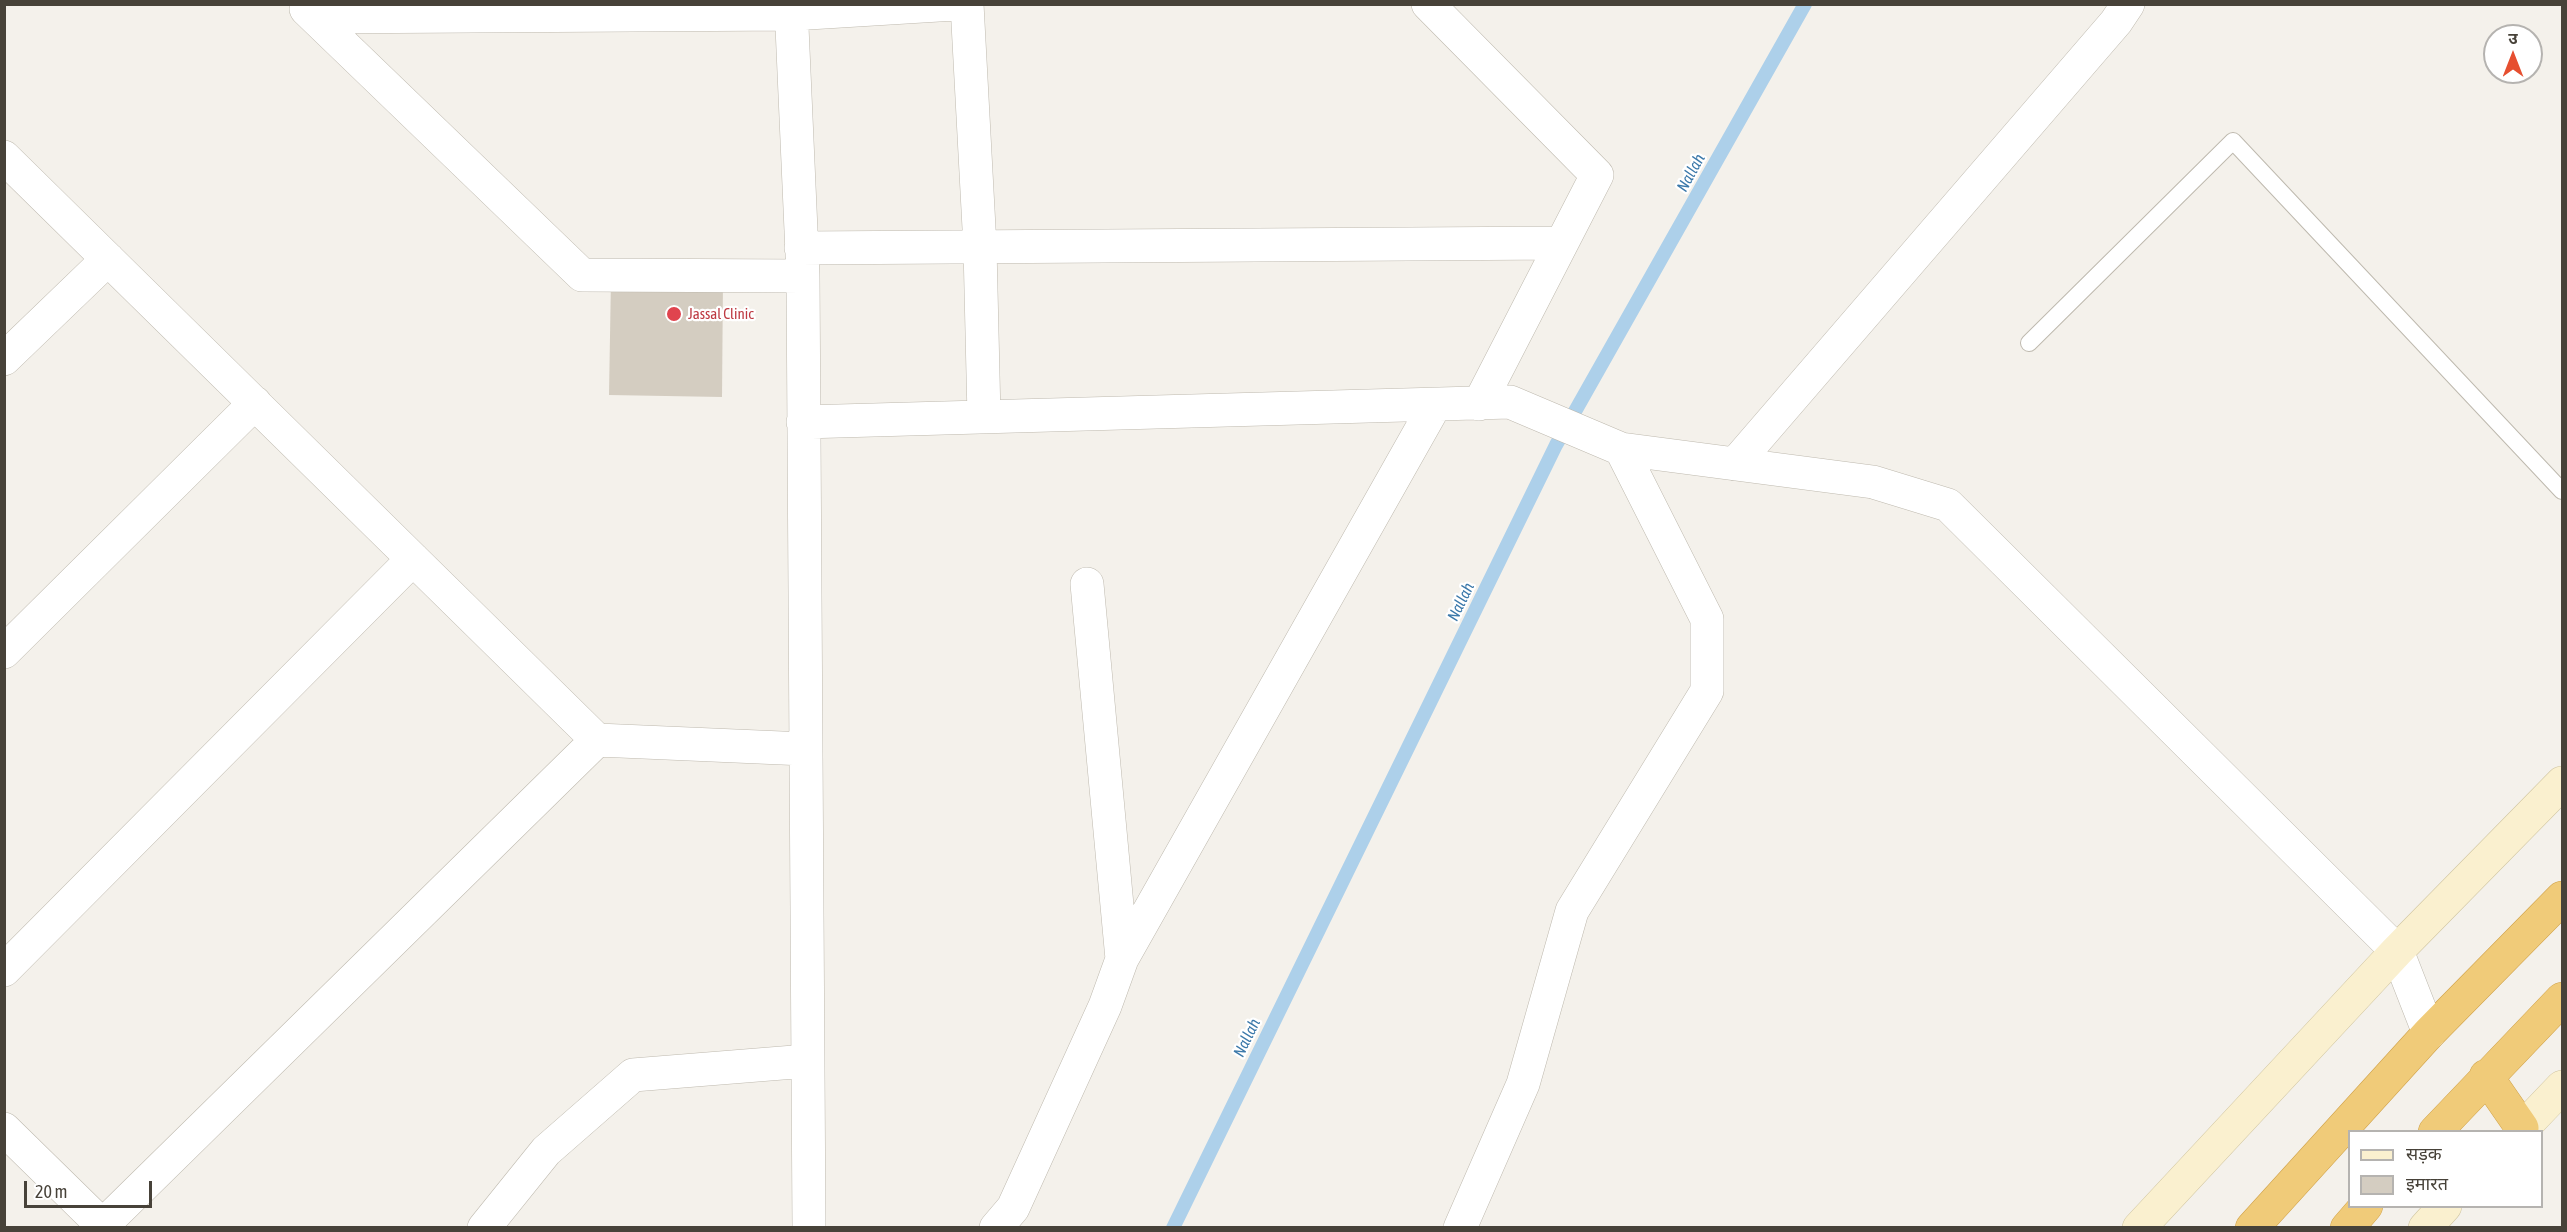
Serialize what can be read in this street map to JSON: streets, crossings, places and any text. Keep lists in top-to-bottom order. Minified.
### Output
{"water":["Nallah"],"places":["Jassal Clinic"],"legend":["सड़क","इमारत"],"scale_bar":"20 m","north":"top"}
